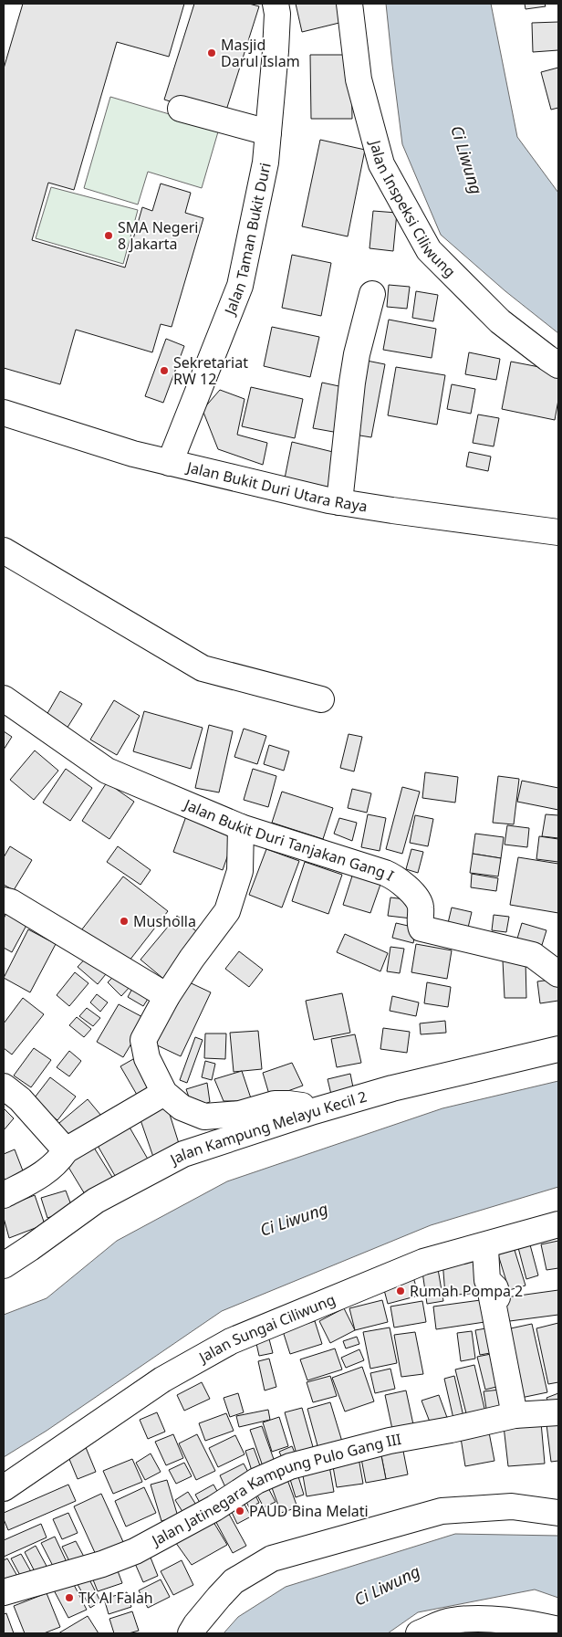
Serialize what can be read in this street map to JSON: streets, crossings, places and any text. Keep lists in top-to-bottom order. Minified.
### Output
{"streets":{"street":["Jalan Inspeksi Ciliwung","Jalan Taman Bukit Duri","Jalan Bukit Duri Utara Raya","Jalan Bukit Duri Tanjakan Gang I","Jalan Kampung Melayu Kecil 2","Jalan Sungai Ciliwung","Jalan Jatinegara Kampung Pulo Gang III"]},"crossings":[["Jalan Taman Bukit Duri","Jalan Bukit Duri Utara Raya"]],"water":["Ci Liwung"],"places":["Masjid Darul Islam","SMA Negeri 8 Jakarta","Sekretariat RW 12","Musholla","Rumah Pompa 2","PAUD Bina Melati","TK Al Falah"]}
